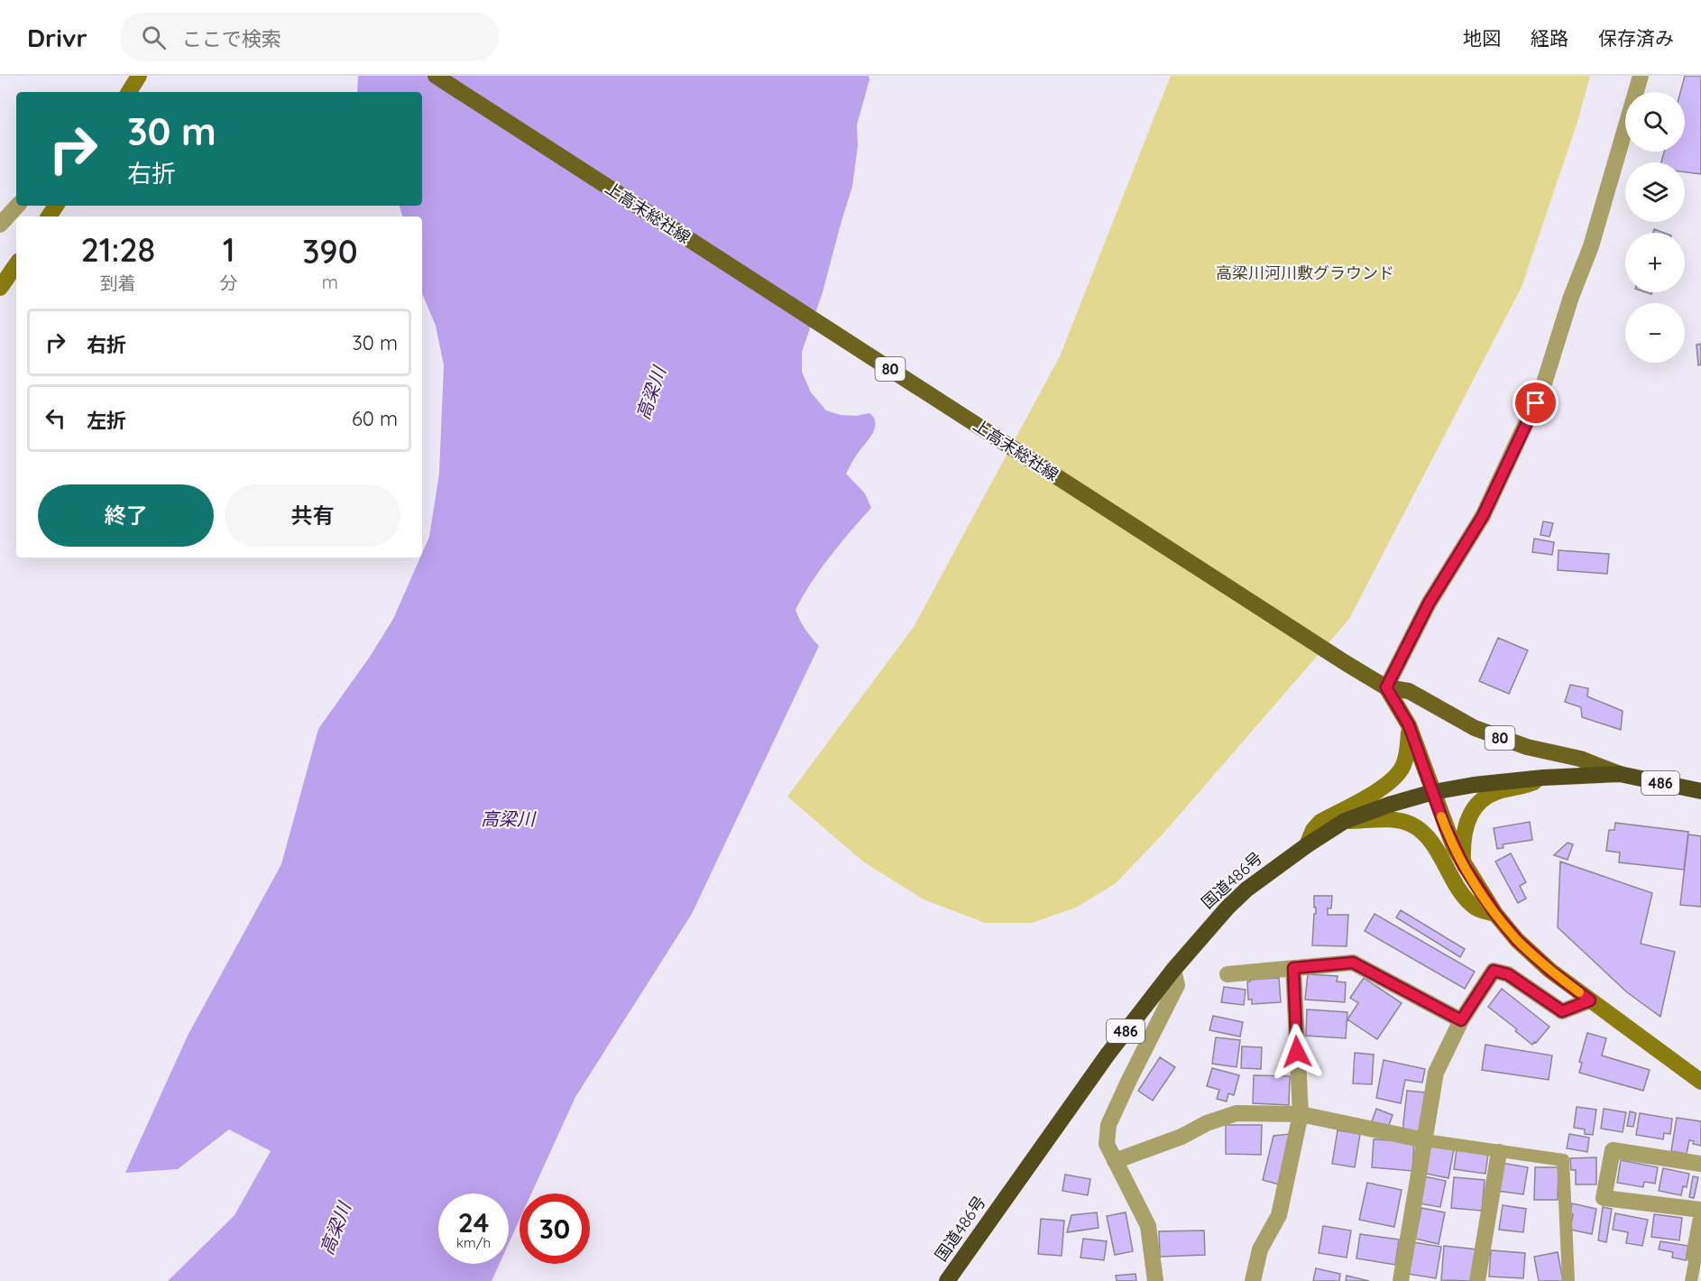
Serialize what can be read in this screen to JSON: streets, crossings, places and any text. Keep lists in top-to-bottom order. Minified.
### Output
{"streets":{"highway":["486","国道486号"],"main road":["上高末総社線","80"]},"crossings":[["上高末総社線","国道486号"]],"water":["高梁川"],"parks":["高梁川河川敷グラウンド"],"page":{"header":"Drivr","search":"ここで検索","nav":["地図","経路","保存済み"],"map_buttons":["+","−"],"turn":["30 m","右折"],"eta":["21:28","到着","1","分","390","m"],"list":[{"name":"右折","value":"30 m"},{"name":"左折","value":"60 m"}],"buttons":["終了","共有"],"speed":"24 km/h","limit":"30"}}
